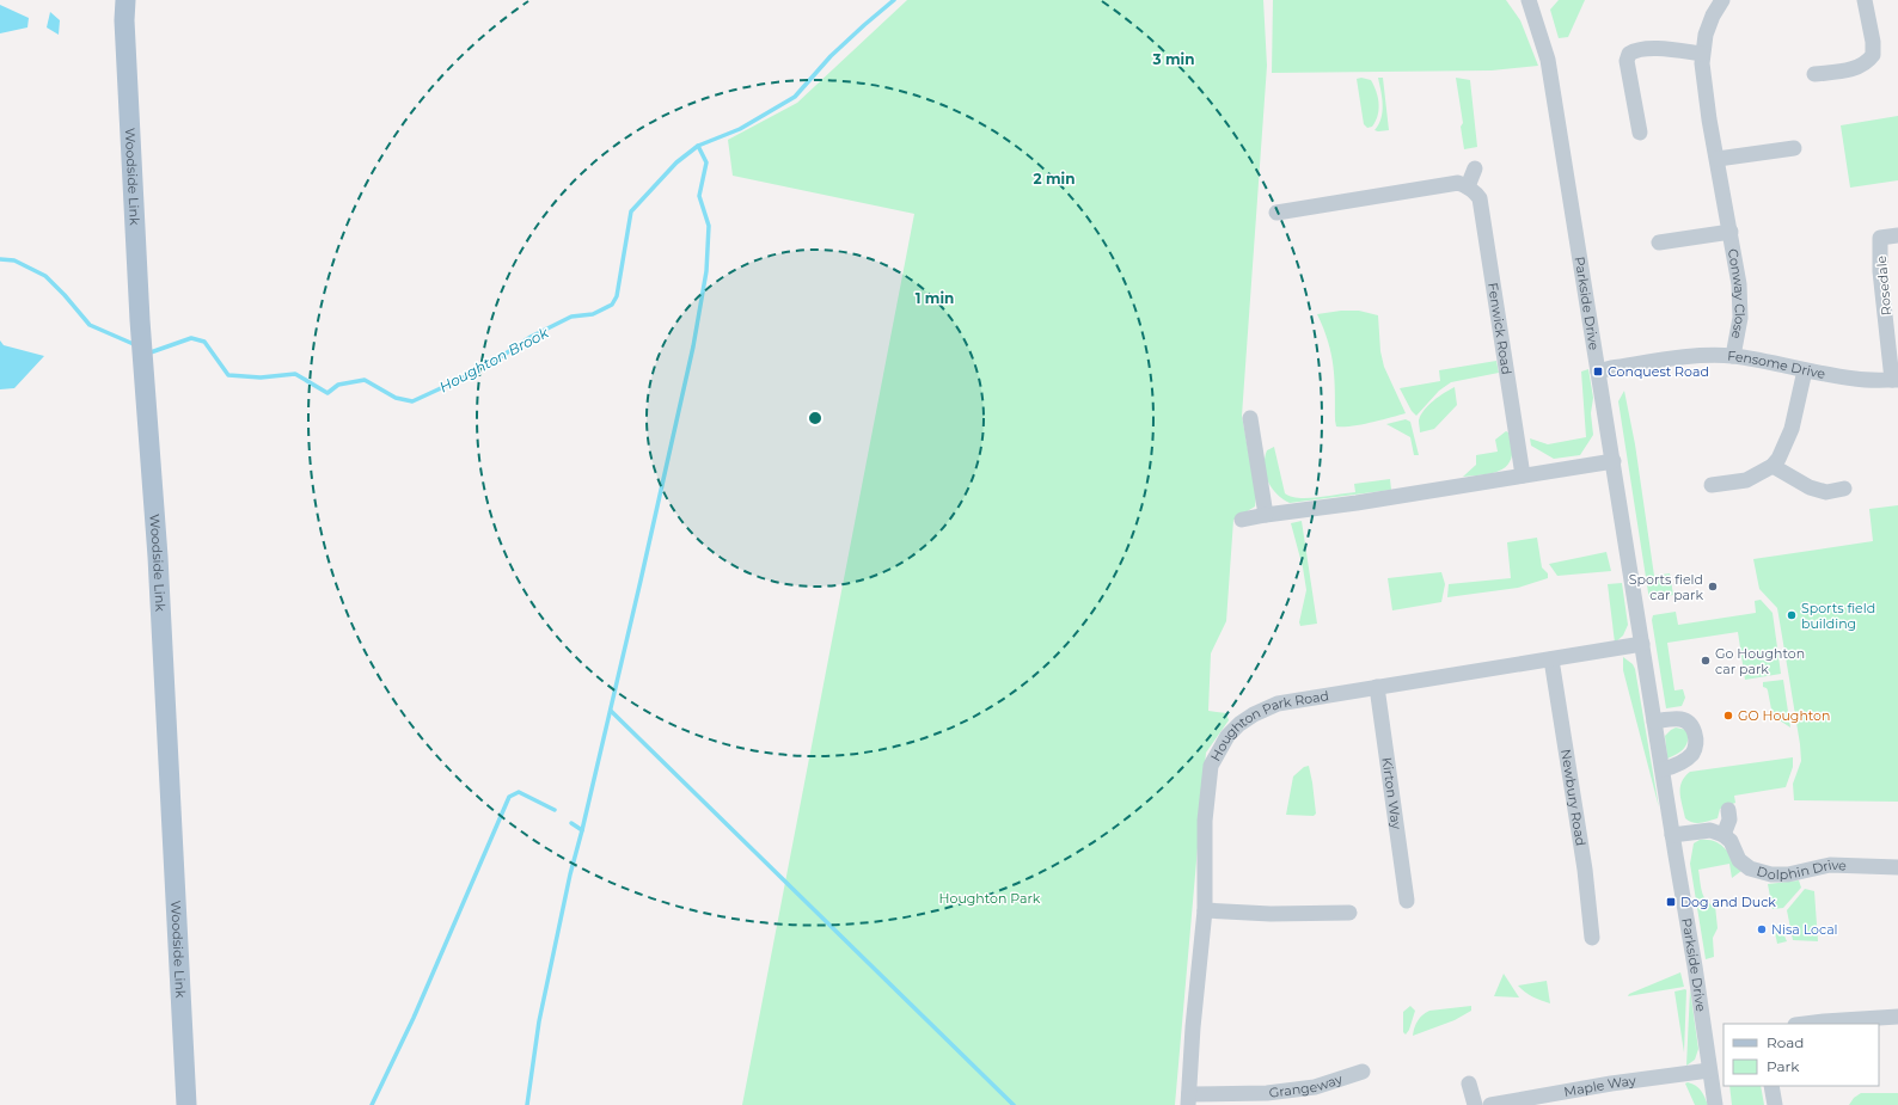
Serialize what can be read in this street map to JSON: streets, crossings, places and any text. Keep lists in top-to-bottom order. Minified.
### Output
{"streets":{"main road":["Woodside Link"],"street":["Rosedale","Conway Close","Parkside Drive","Fenwick Road","Fensome Drive","Houghton Park Road","Kirton Way","Newbury Road","Dolphin Drive","Grangeway","Maple Way"]},"crossings":[["Rosedale","Fensome Drive"],["Conway Close","Fensome Drive"],["Parkside Drive","Fensome Drive"],["Parkside Drive","Houghton Park Road"],["Parkside Drive","Maple Way"],["Houghton Park Road","Kirton Way"],["Houghton Park Road","Newbury Road"],["Houghton Park Road","Grangeway"]],"water":["Houghton Brook"],"parks":["Houghton Park"],"places":{"transit":["Conquest Road","Dog and Duck"],"other":["Sports field car park","Sports field building","Go Houghton car park","GO Houghton","Nisa Local"]},"legend":["Road","Park"],"rings":["3 min","2 min","1 min"]}
